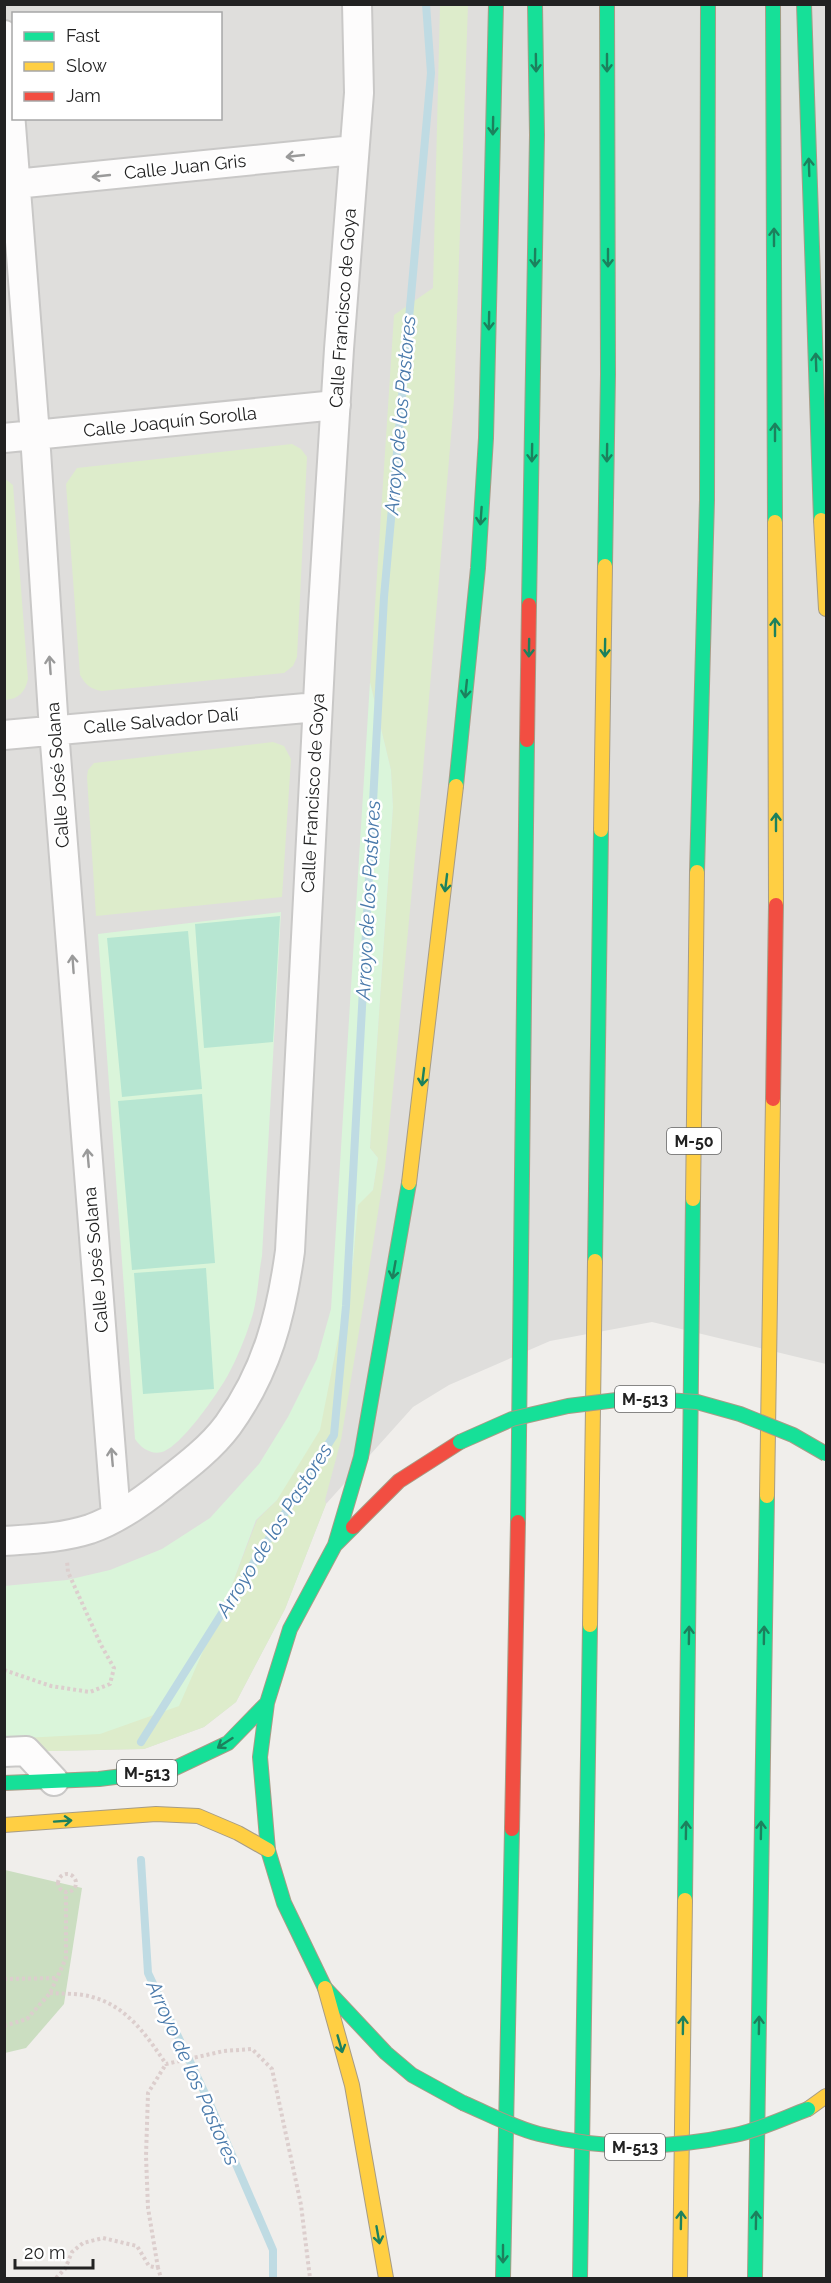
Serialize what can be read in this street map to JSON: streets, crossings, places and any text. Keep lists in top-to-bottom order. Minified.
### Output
{"streets":{"main road":["M-50","M-513"],"street":["Calle Juan Gris","Calle Francisco de Goya","Calle Joaquín Sorolla","Calle Salvador Dalí","Calle José Solana"]},"crossings":[["Calle Juan Gris","Calle Francisco de Goya"],["Calle Juan Gris","Calle José Solana"],["Calle Francisco de Goya","Calle Joaquín Sorolla"],["Calle Francisco de Goya","Calle Salvador Dalí"],["Calle Francisco de Goya","Calle José Solana"],["Calle Joaquín Sorolla","Calle José Solana"],["Calle Salvador Dalí","Calle José Solana"]],"one_way":["Calle Juan Gris","Calle José Solana"],"water":["Arroyo de los Pastores"],"legend":["Fast","Slow","Jam"],"scale_bar":"20 m"}
